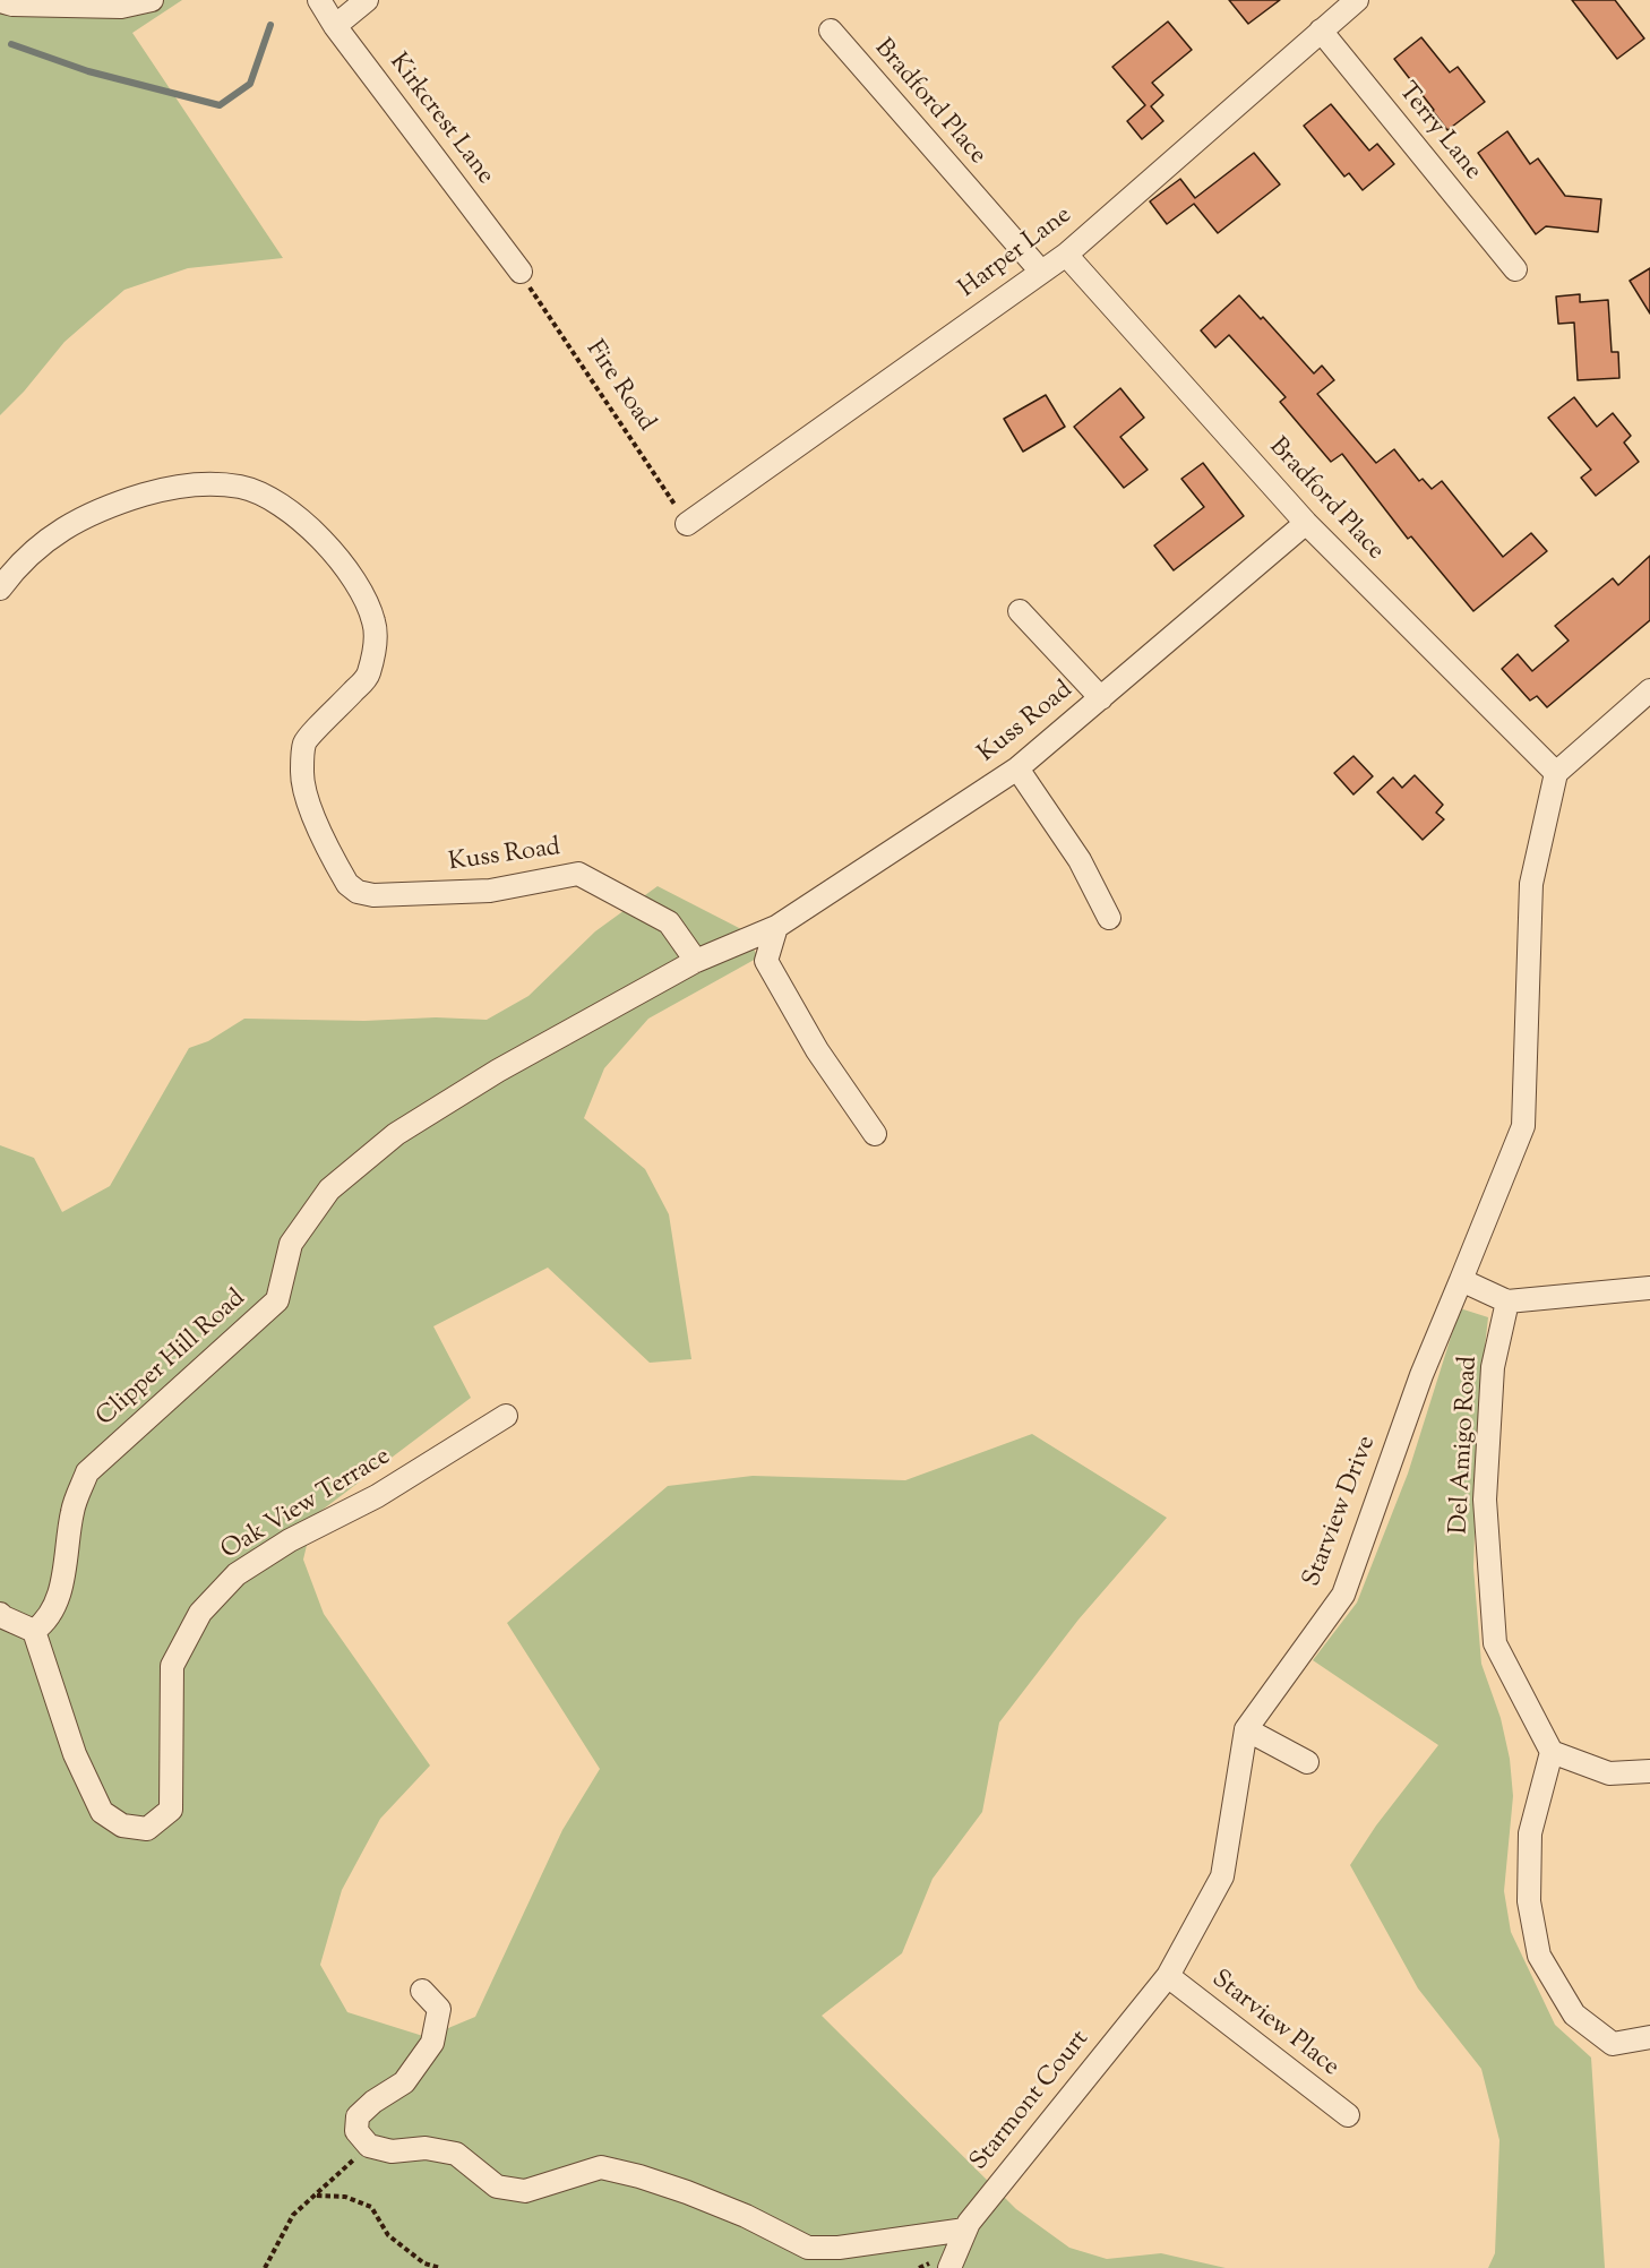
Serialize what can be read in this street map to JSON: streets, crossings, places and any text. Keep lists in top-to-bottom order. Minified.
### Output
{"streets":{"street":["Bradford Place","Kirkcrest Lane","Terry Lane","Harper Lane","Kuss Road","Clipper Hill Road","Del Amigo Road","Oak View Terrace","Starview Drive","Starview Place","Starmont Court"],"path":["Fire Road"]},"crossings":[["Bradford Place","Harper Lane"],["Bradford Place","Kuss Road"],["Kirkcrest Lane","Fire Road"],["Terry Lane","Harper Lane"],["Harper Lane","Fire Road"],["Kuss Road","Clipper Hill Road"],["Clipper Hill Road","Oak View Terrace"],["Starview Drive","Starview Place"],["Starview Drive","Starmont Court"],["Starview Place","Starmont Court"]]}
